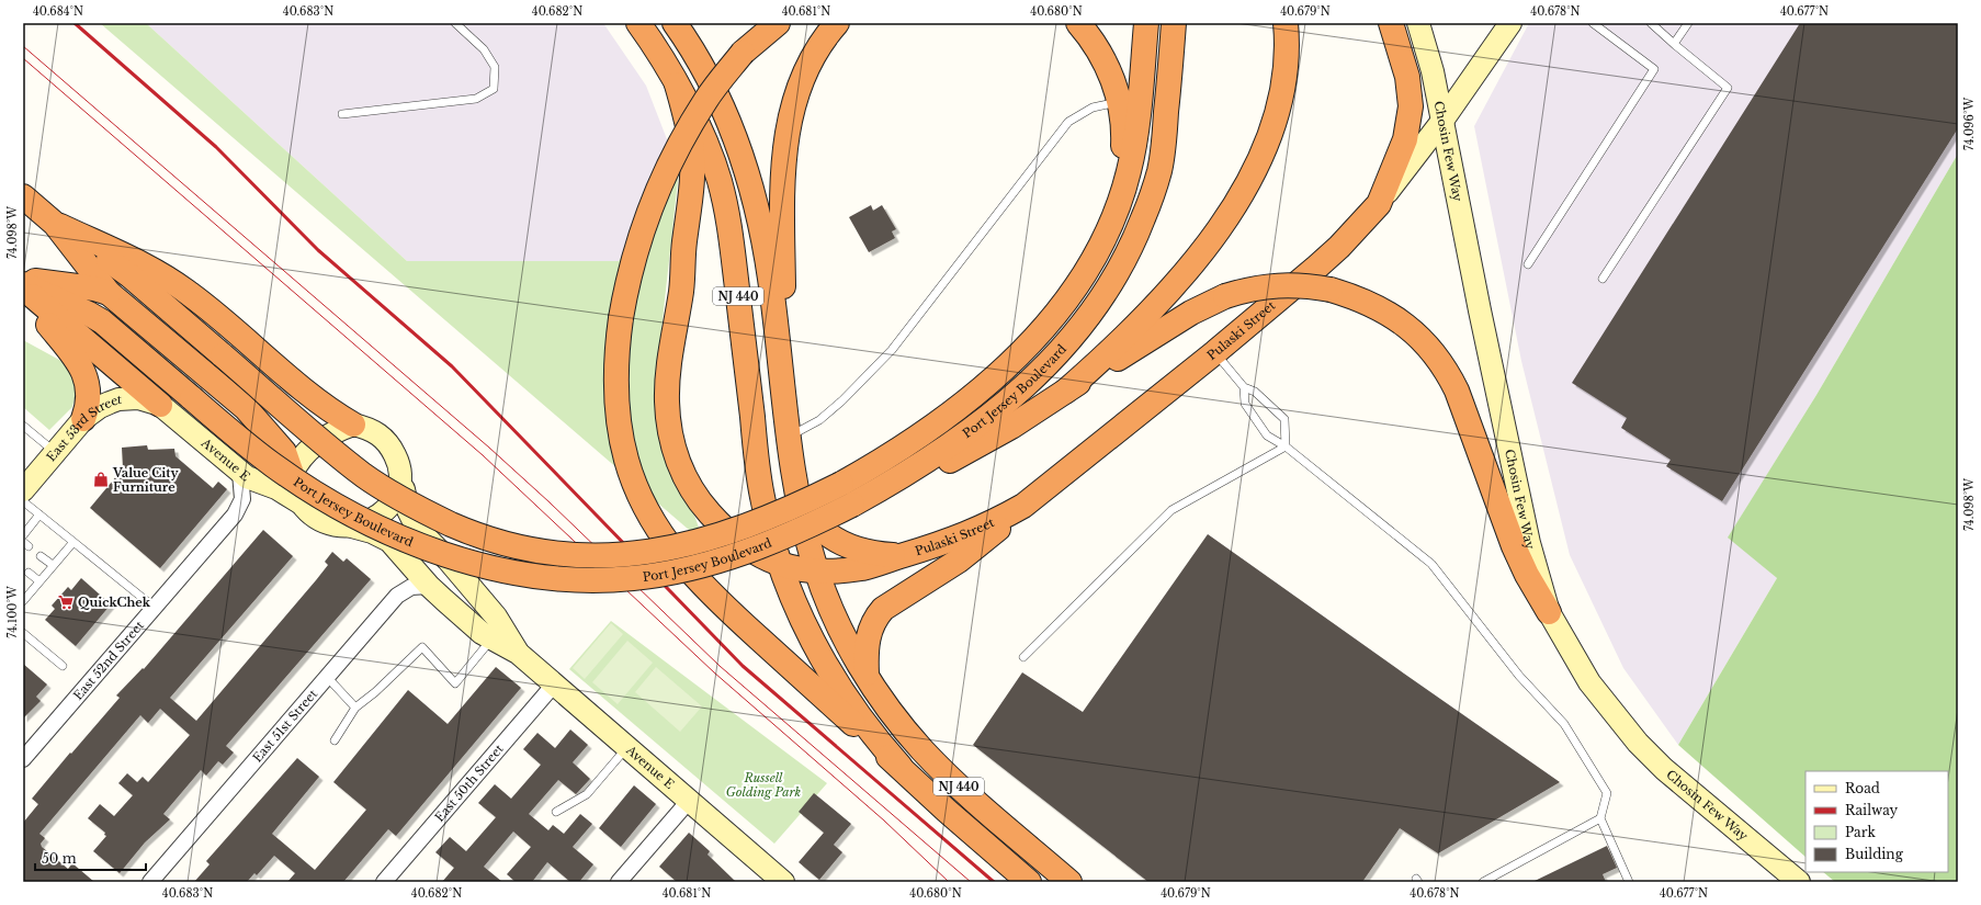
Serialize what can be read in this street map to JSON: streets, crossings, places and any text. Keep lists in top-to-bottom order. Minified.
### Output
{"streets":{"highway":["NJ 440","Pulaski Street","Port Jersey Boulevard"],"street":["Chosin Few Way","East 53rd Street","Avenue E","East 52nd Street","East 51st Street","East 50th Street"]},"crossings":[["Chosin Few Way","Pulaski Street"],["NJ 440","Pulaski Street"],["East 53rd Street","Avenue E"],["Avenue E","East 52nd Street"],["Avenue E","East 51st Street"],["Avenue E","East 50th Street"]],"parks":["Russell Golding Park"],"places":{"shop":["Value City Furniture"],"supermarket":["QuickChek"]},"legend":["Road","Railway","Park","Building"],"scale_bar":"50 m","coordinates":["40.684°N","40.683°N","40.682°N","40.681°N","40.680°N","40.679°N","40.678°N","40.677°N","74.096°W","74.098°W","74.100°W"]}
